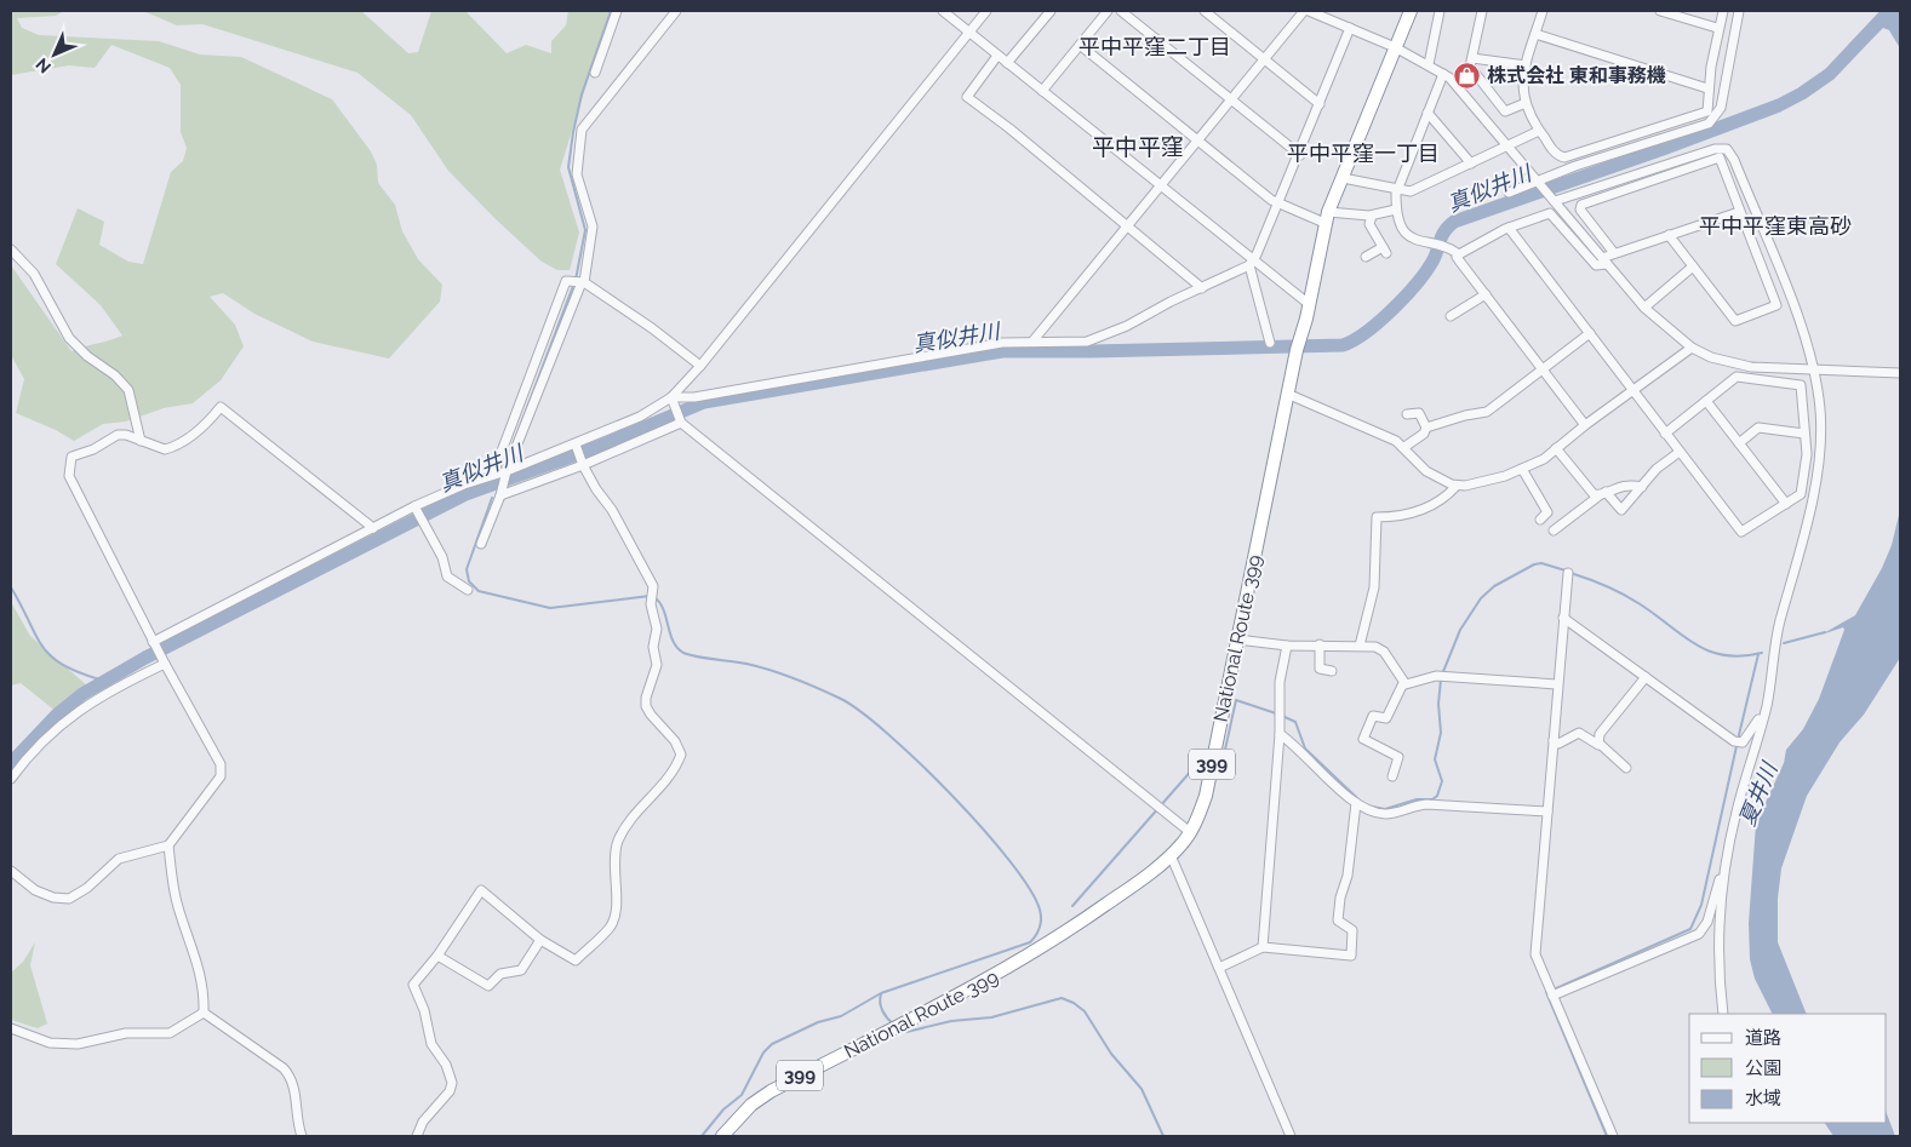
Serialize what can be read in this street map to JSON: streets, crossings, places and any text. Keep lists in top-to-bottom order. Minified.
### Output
{"streets":{"highway":["National Route 399","399"]},"districts":["平中平窪二丁目","平中平窪","平中平窪一丁目","平中平窪東高砂"],"water":["真似井川","夏井川"],"places":{"shop":["株式会社 東和事務機"]},"legend":["道路","公園","水域"],"north":"bottom left"}
